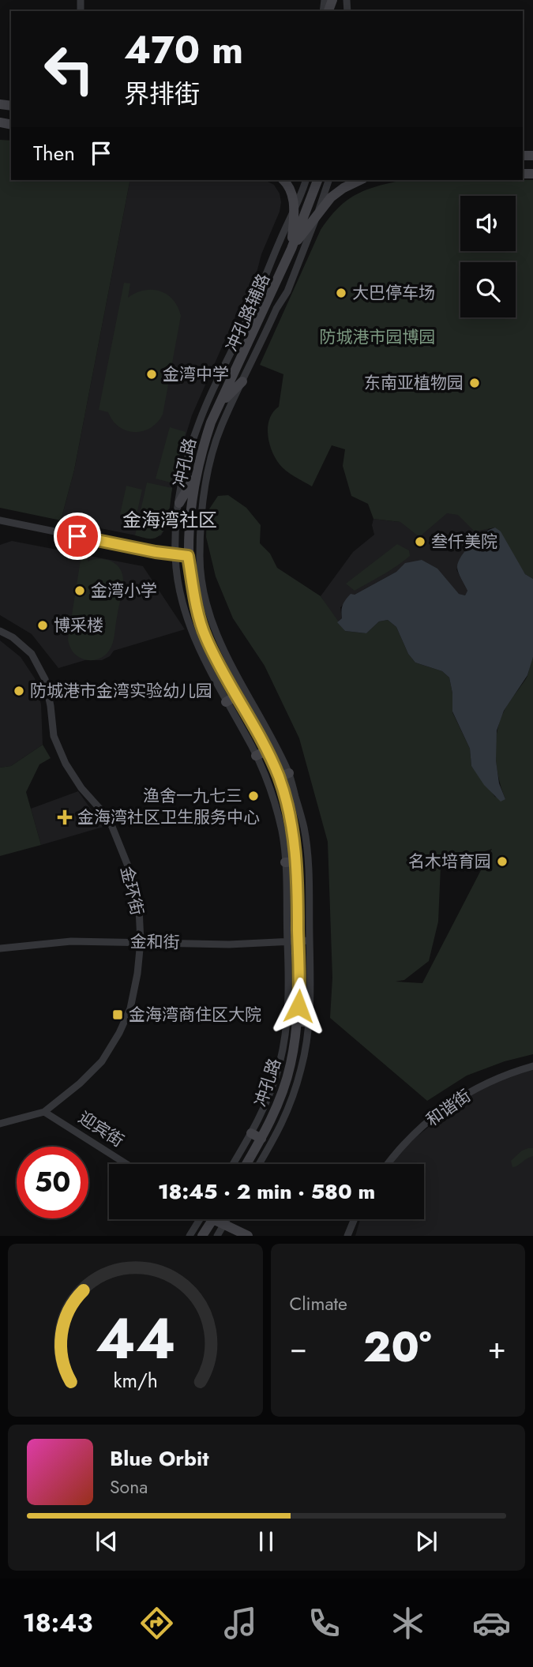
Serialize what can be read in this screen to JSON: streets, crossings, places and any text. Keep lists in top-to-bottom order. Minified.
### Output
{"streets":{"main road":["冲孔路"],"street":["冲孔路辅路","金环街","金和街","和谐街","迎宾街"]},"crossings":[["冲孔路辅路","金和街"],["冲孔路","金和街"],["金环街","金和街"],["金环街","迎宾街"]],"districts":["金海湾社区"],"parks":["防城港市园博园"],"places":{"other":["大巴停车场","金湾中学","东南亚植物园","叁仟美院","金湾小学","博采楼","防城港市金湾实验幼儿园","渔舍一九七三","名木培育园"],"health":["金海湾社区卫生服务中心"],"transit":["金海湾商住区大院"]},"page":{"turn":["470 m","界排街"],"then":"Then","limit":"50","trip":"18:45 · 2 min · 580 m","tile":"Climate","heat":["−","20°","+"],"song":["Blue Orbit","Sona"],"tabs":"18:43","gauge":["44","km/h"]}}
